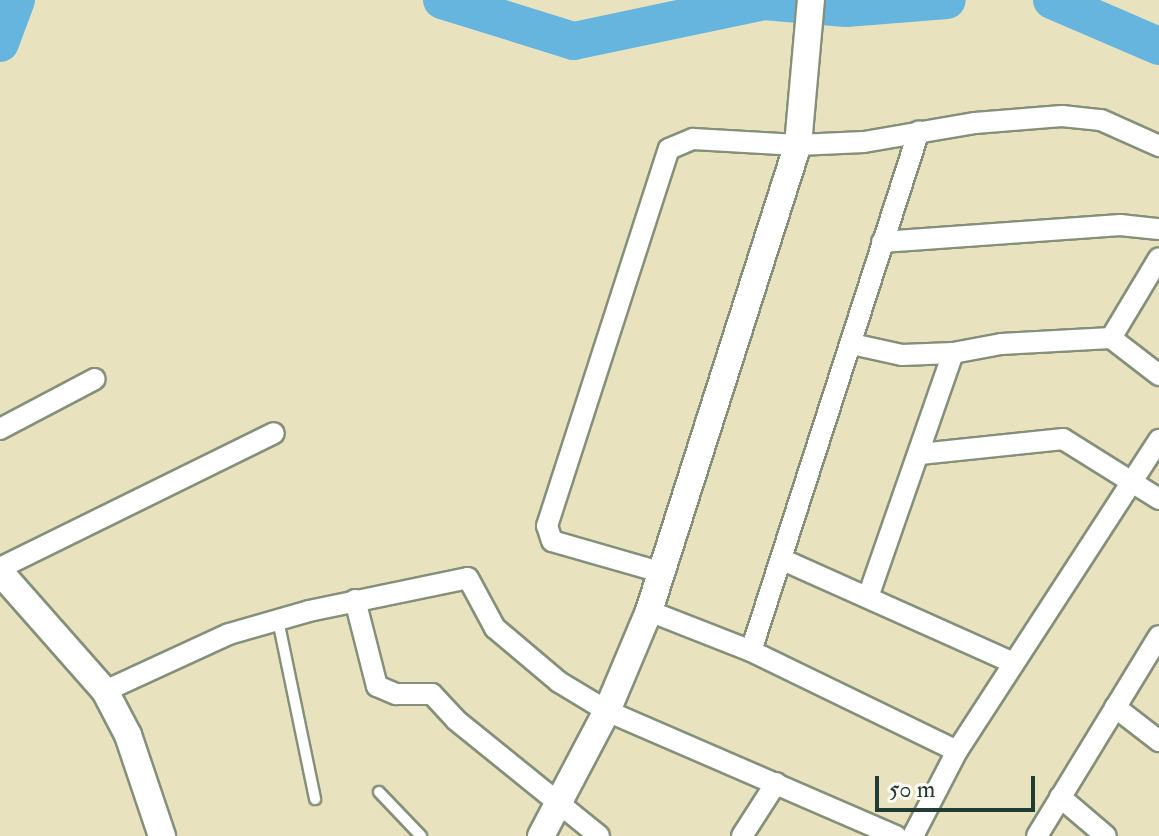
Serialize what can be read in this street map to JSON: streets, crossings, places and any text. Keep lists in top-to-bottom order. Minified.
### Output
{"scale_bar":"50 m"}
